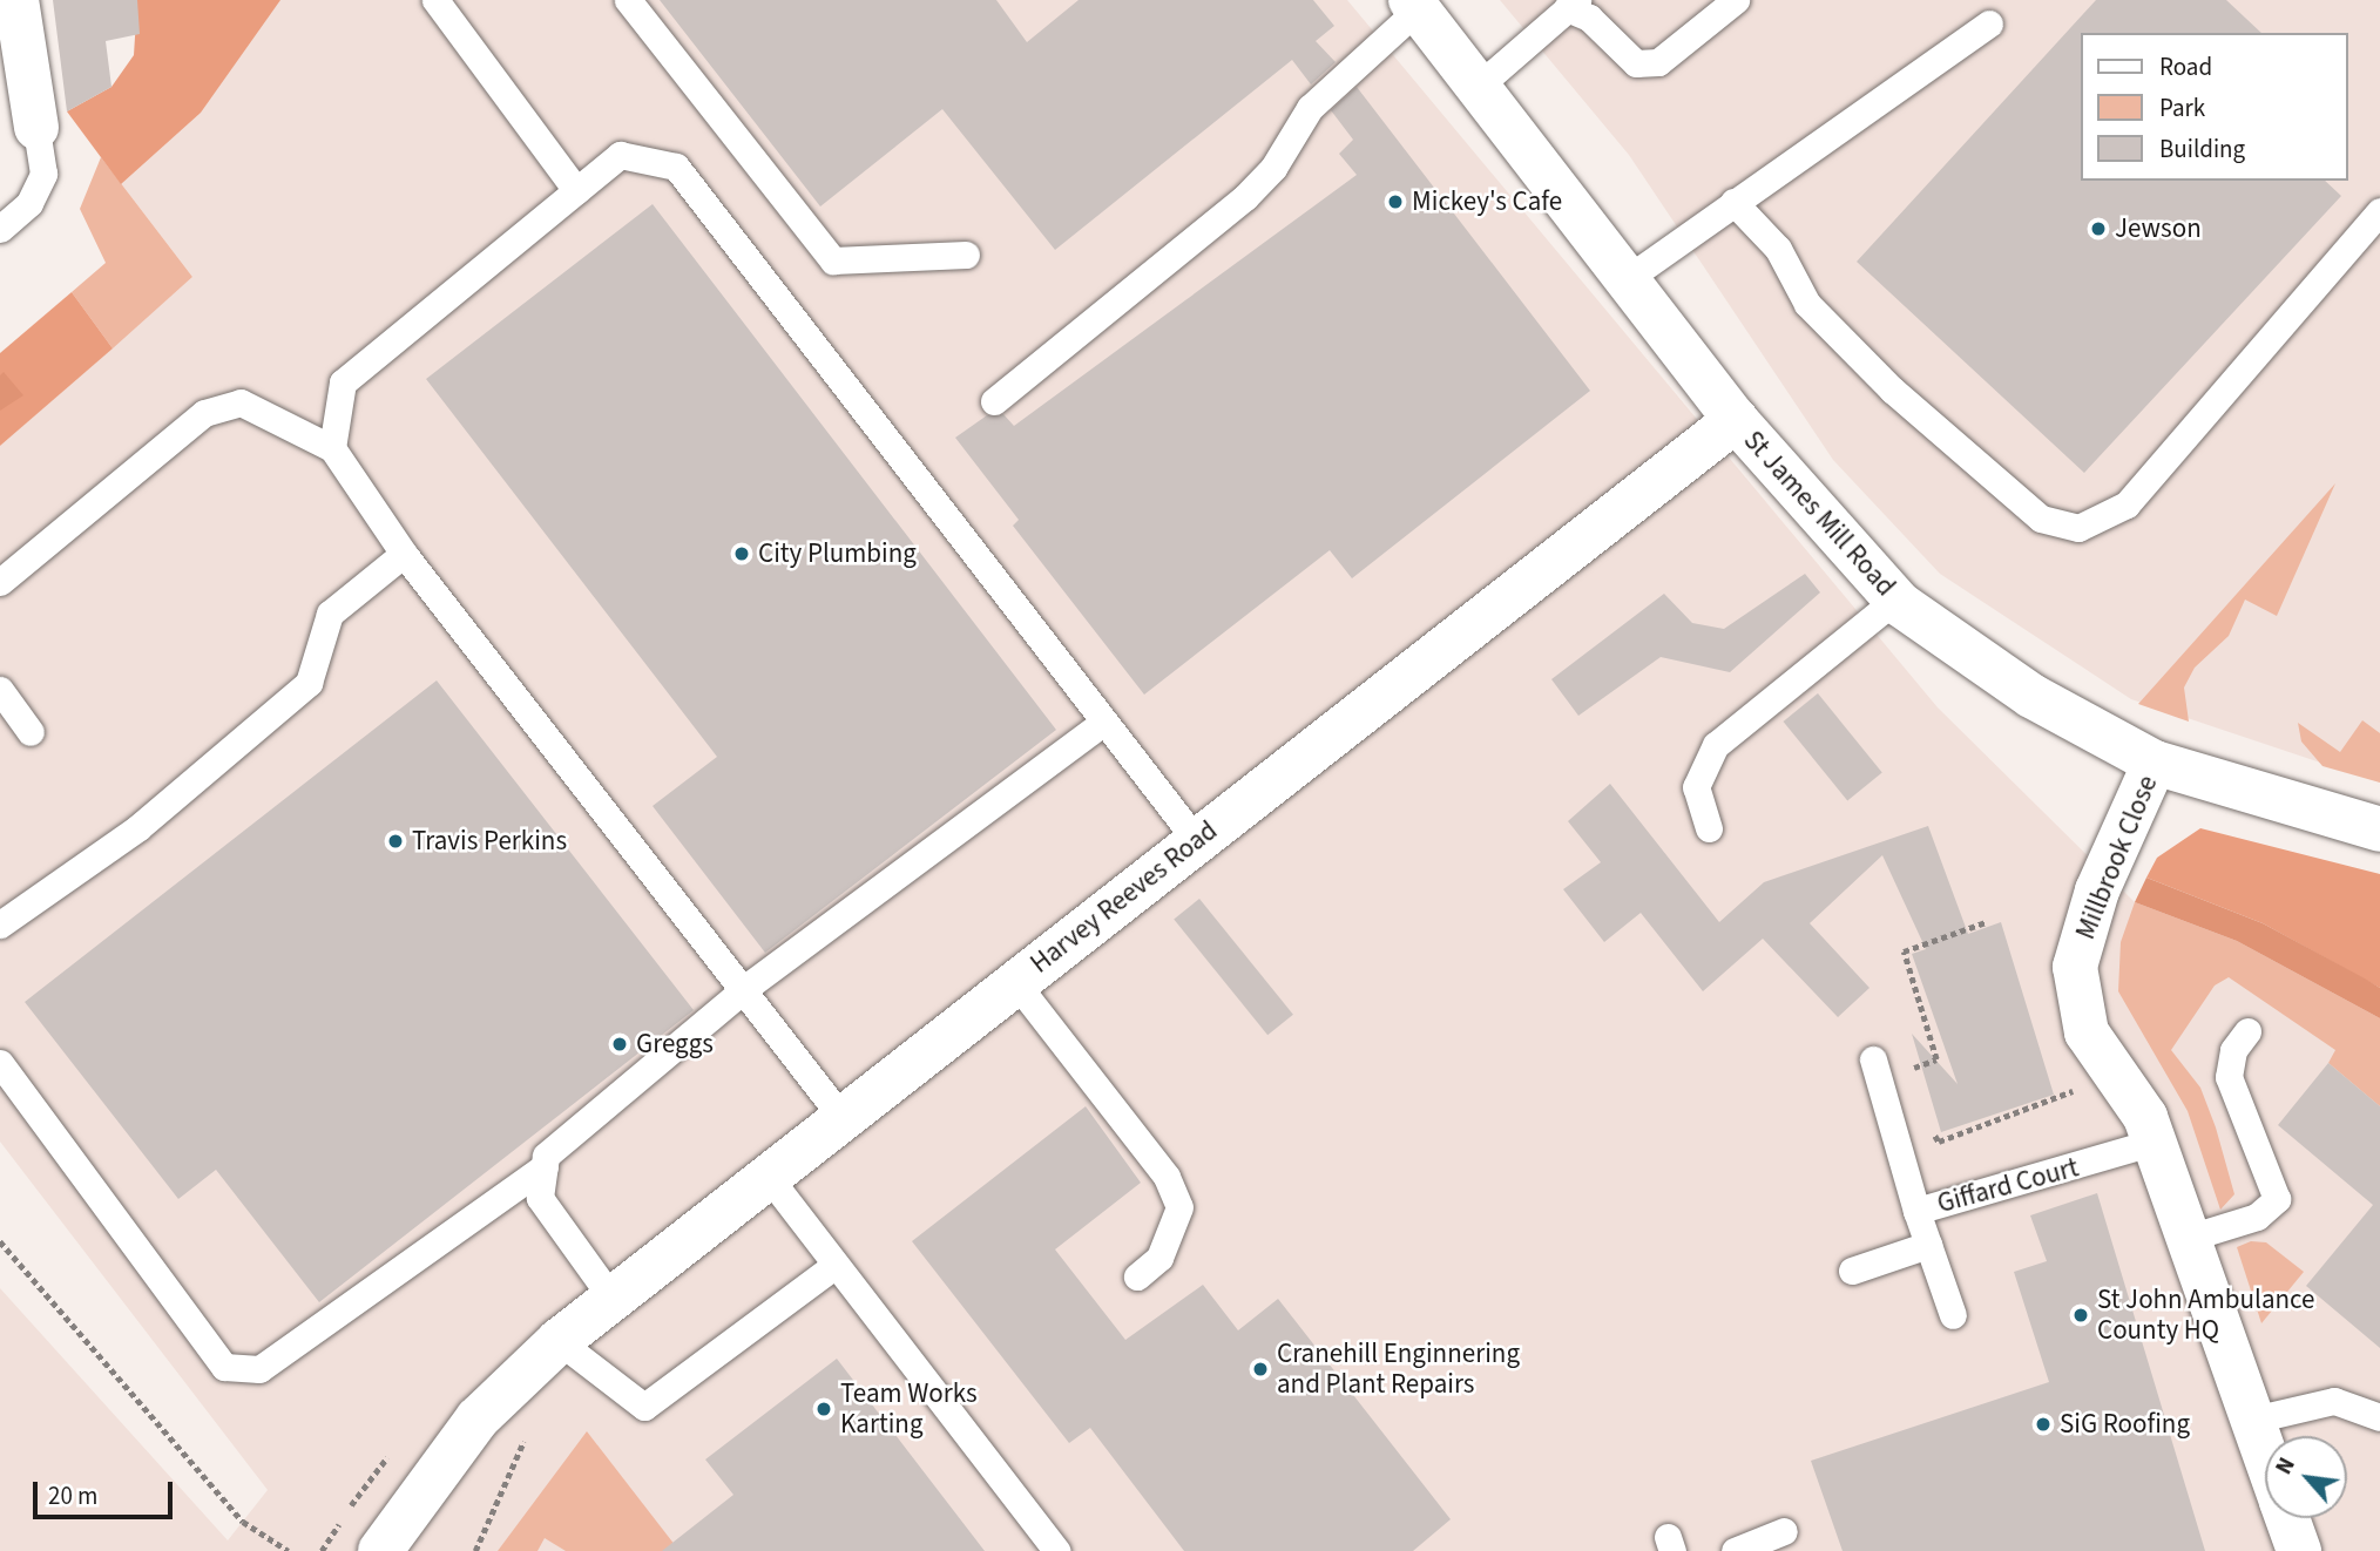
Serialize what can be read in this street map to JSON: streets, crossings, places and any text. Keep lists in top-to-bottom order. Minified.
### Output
{"streets":{"street":["St James Mill Road","Millbrook Close","Harvey Reeves Road"],"lane":["Giffard Court"]},"crossings":[["St James Mill Road","Millbrook Close"],["St James Mill Road","Harvey Reeves Road"],["Millbrook Close","Giffard Court"]],"places":["Mickey's Cafe","Jewson","City Plumbing","Travis Perkins","Greggs","St John Ambulance County HQ","Cranehill Enginnering and Plant Repairs","Team Works Karting","SiG Roofing"],"legend":["Road","Park","Building"],"scale_bar":"20 m","north":"top left"}
